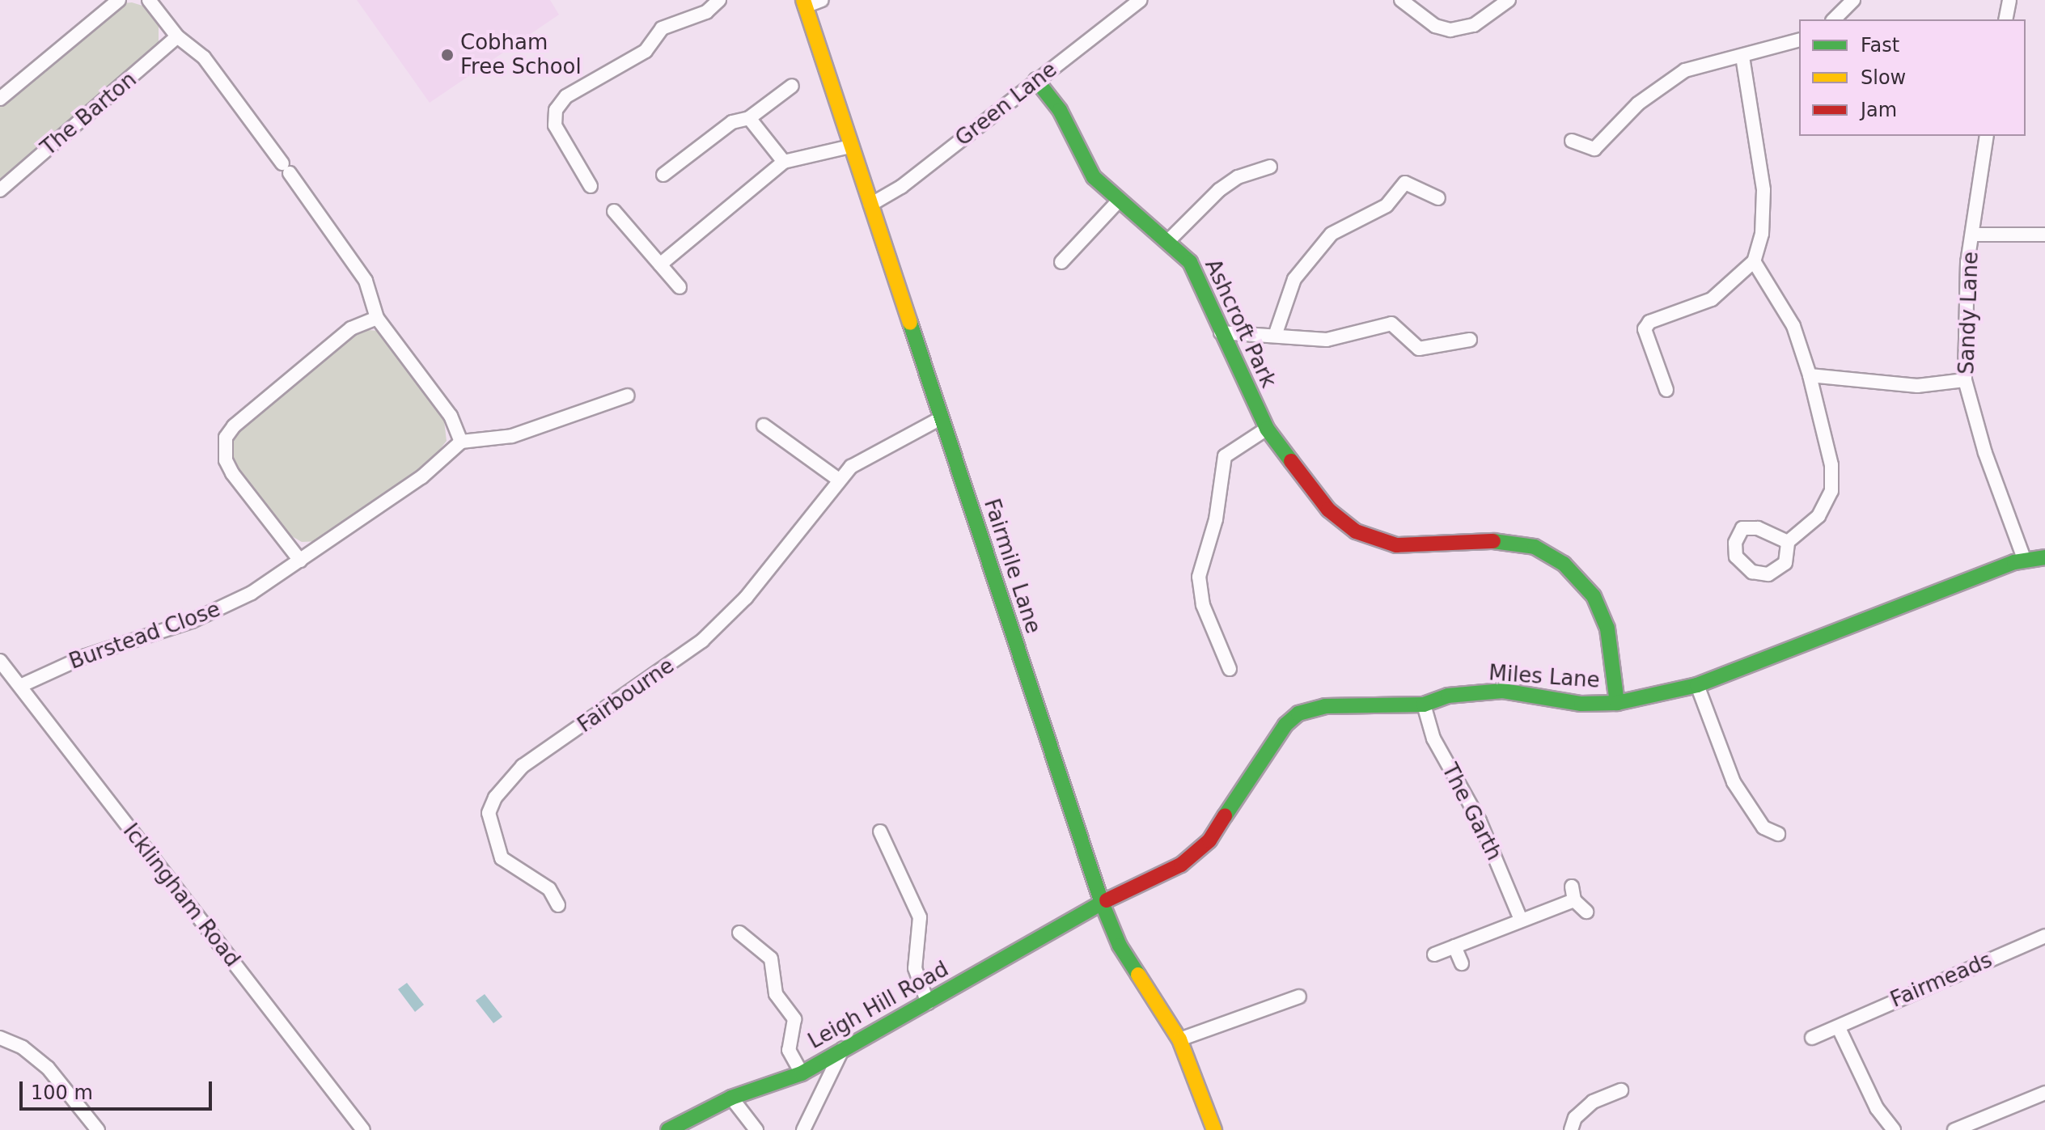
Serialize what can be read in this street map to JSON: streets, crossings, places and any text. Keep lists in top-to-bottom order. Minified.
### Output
{"streets":{"street":["Green Lane","The Barton","Sandy Lane","Ashcroft Park","Fairmile Lane","Burstead Close","Miles Lane","Fairbourne","The Garth","Icklingham Road","Fairmeads","Leigh Hill Road"]},"crossings":[["Green Lane","Ashcroft Park"],["Green Lane","Fairmile Lane"],["Sandy Lane","Miles Lane"],["Ashcroft Park","Miles Lane"],["Fairmile Lane","Miles Lane"],["Fairmile Lane","Fairbourne"],["Fairmile Lane","Leigh Hill Road"],["Burstead Close","Icklingham Road"],["Miles Lane","The Garth"],["Miles Lane","Leigh Hill Road"]],"places":["Cobham Free School"],"legend":["Fast","Slow","Jam"],"scale_bar":"100 m"}
